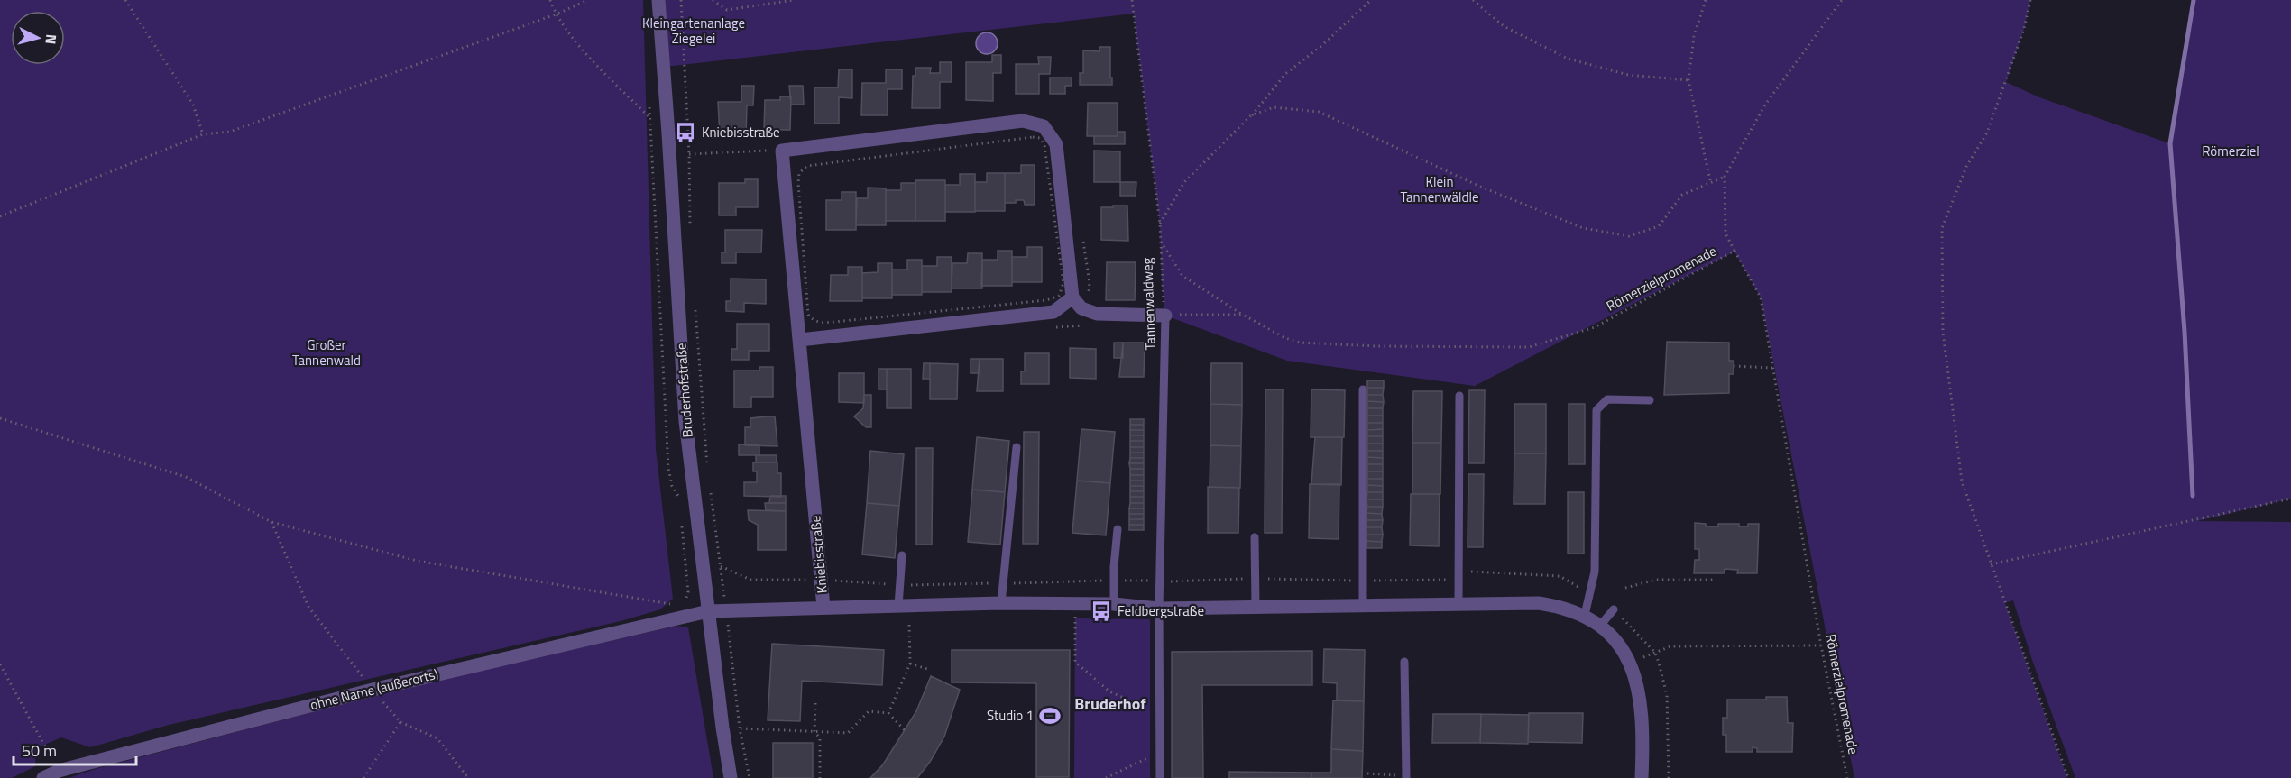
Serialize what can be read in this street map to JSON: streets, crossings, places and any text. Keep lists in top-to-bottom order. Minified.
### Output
{"streets":{"street":["Bruderhofstraße","Kniebisstraße","ohne Name (außerorts)"],"lane":["Tannenwaldweg"],"path":["Römerzielpromenade"]},"crossings":[["Römerzielpromenade","Tannenwaldweg"],["Bruderhofstraße","ohne Name (außerorts)"]],"districts":["Bruderhof"],"parks":["Kleingartenanlage Ziegelei","Römerziel","Klein Tannenwäldle","Großer Tannenwald"],"places":{"bus stop":["Kniebisstraße","Feldbergstraße"],"sports":["Studio 1"]},"scale_bar":"50 m","north":"right"}
